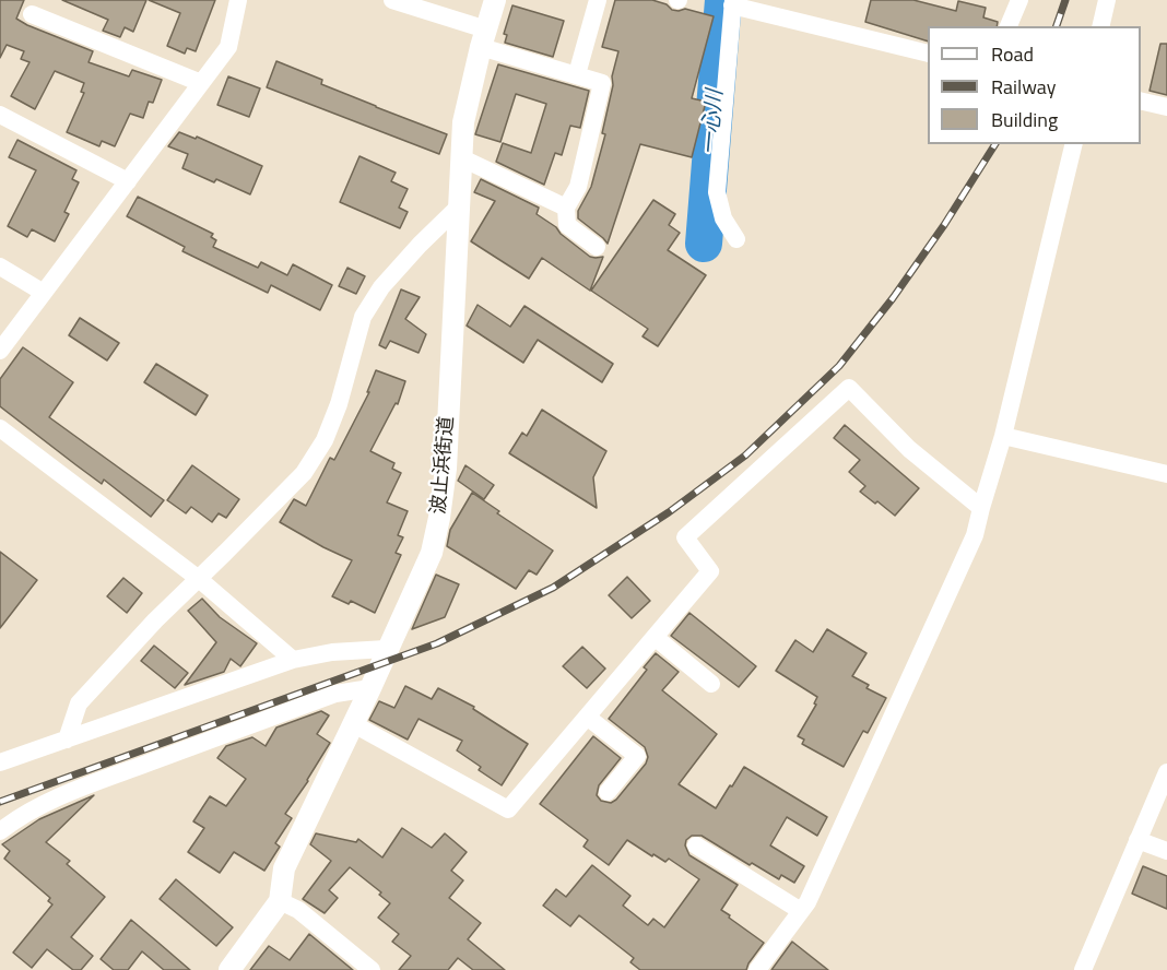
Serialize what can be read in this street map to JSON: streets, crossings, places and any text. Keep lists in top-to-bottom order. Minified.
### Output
{"streets":{"street":["波止浜街道"]},"water":["一心川"],"legend":["Road","Railway","Building"]}
